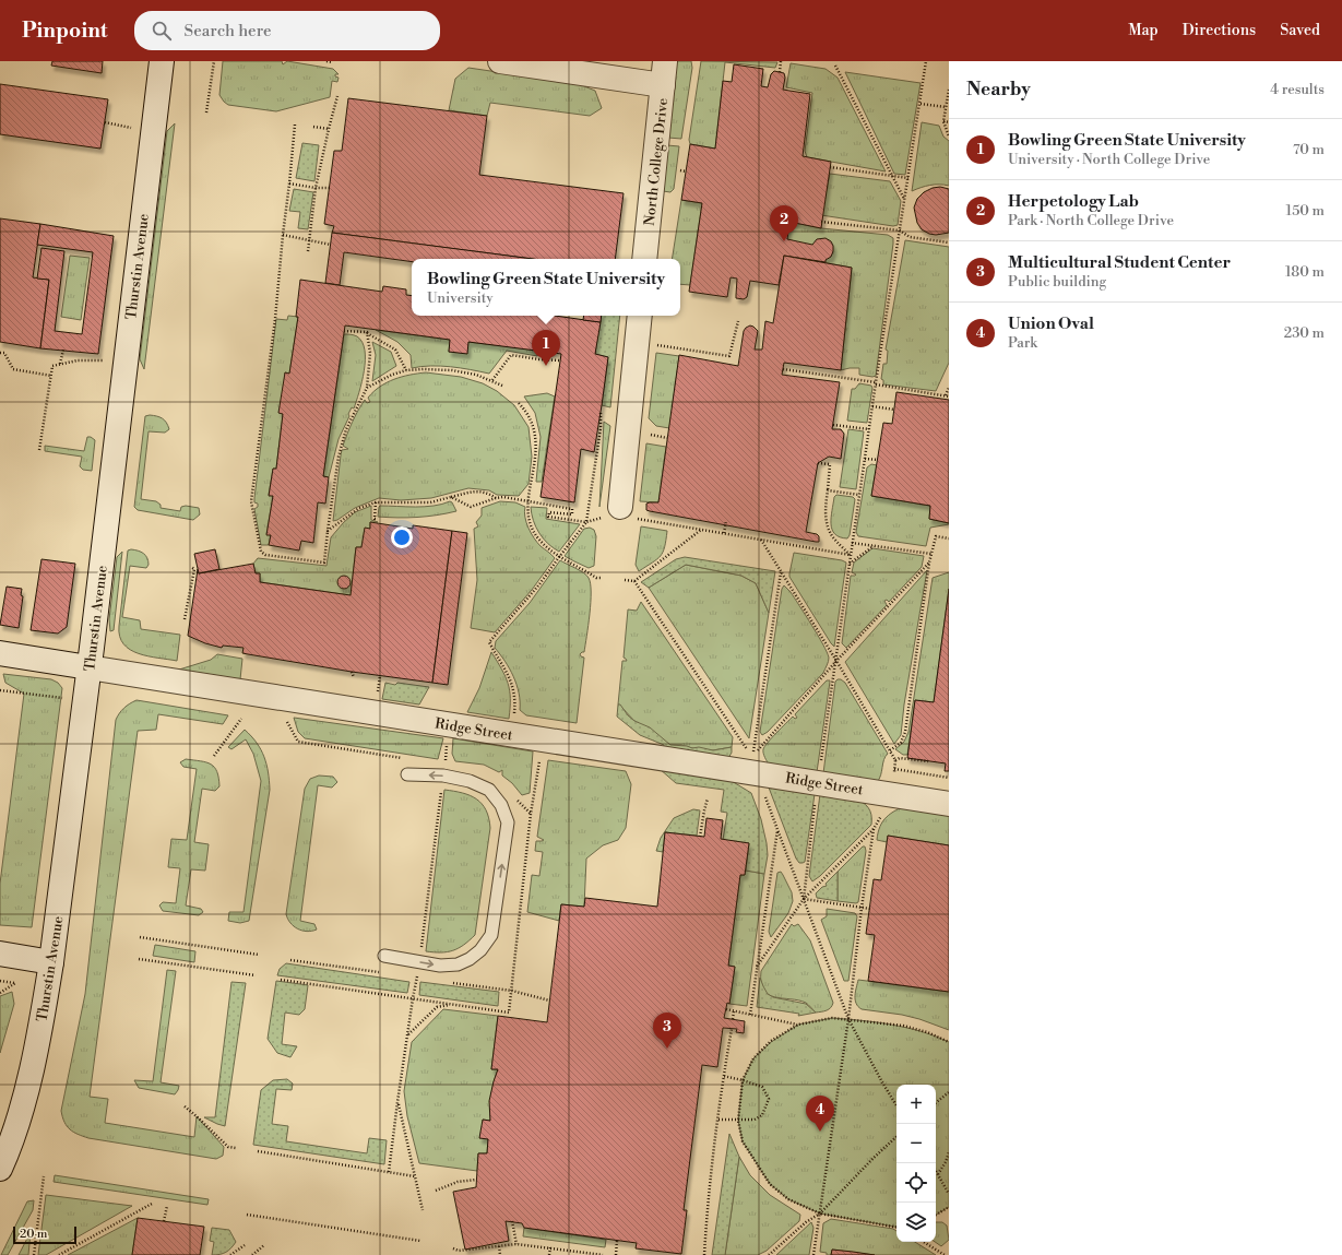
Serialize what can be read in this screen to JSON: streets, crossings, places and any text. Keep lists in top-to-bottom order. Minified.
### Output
{"streets":{"street":["North College Drive","Thurstin Avenue","Ridge Street"]},"crossings":[["Thurstin Avenue","Ridge Street"]],"scale_bar":"20 m","page":{"header":"Pinpoint","search":"Search here","nav":["Map","Directions","Saved"],"heading":["Nearby","4 results"],"list":[{"mark":"1","name":"Bowling Green State University","note":"University · North College Drive","value":"70 m"},{"mark":"2","name":"Herpetology Lab","note":"Park · North College Drive","value":"150 m"},{"mark":"3","name":"Multicultural Student Center","note":"Public building","value":"180 m"},{"mark":"4","name":"Union Oval","note":"Park","value":"230 m"}],"pins":["2","1","3","4"],"popup":["Bowling Green State University","University"],"map_buttons":["+","−"],"scale":"20 m"}}
